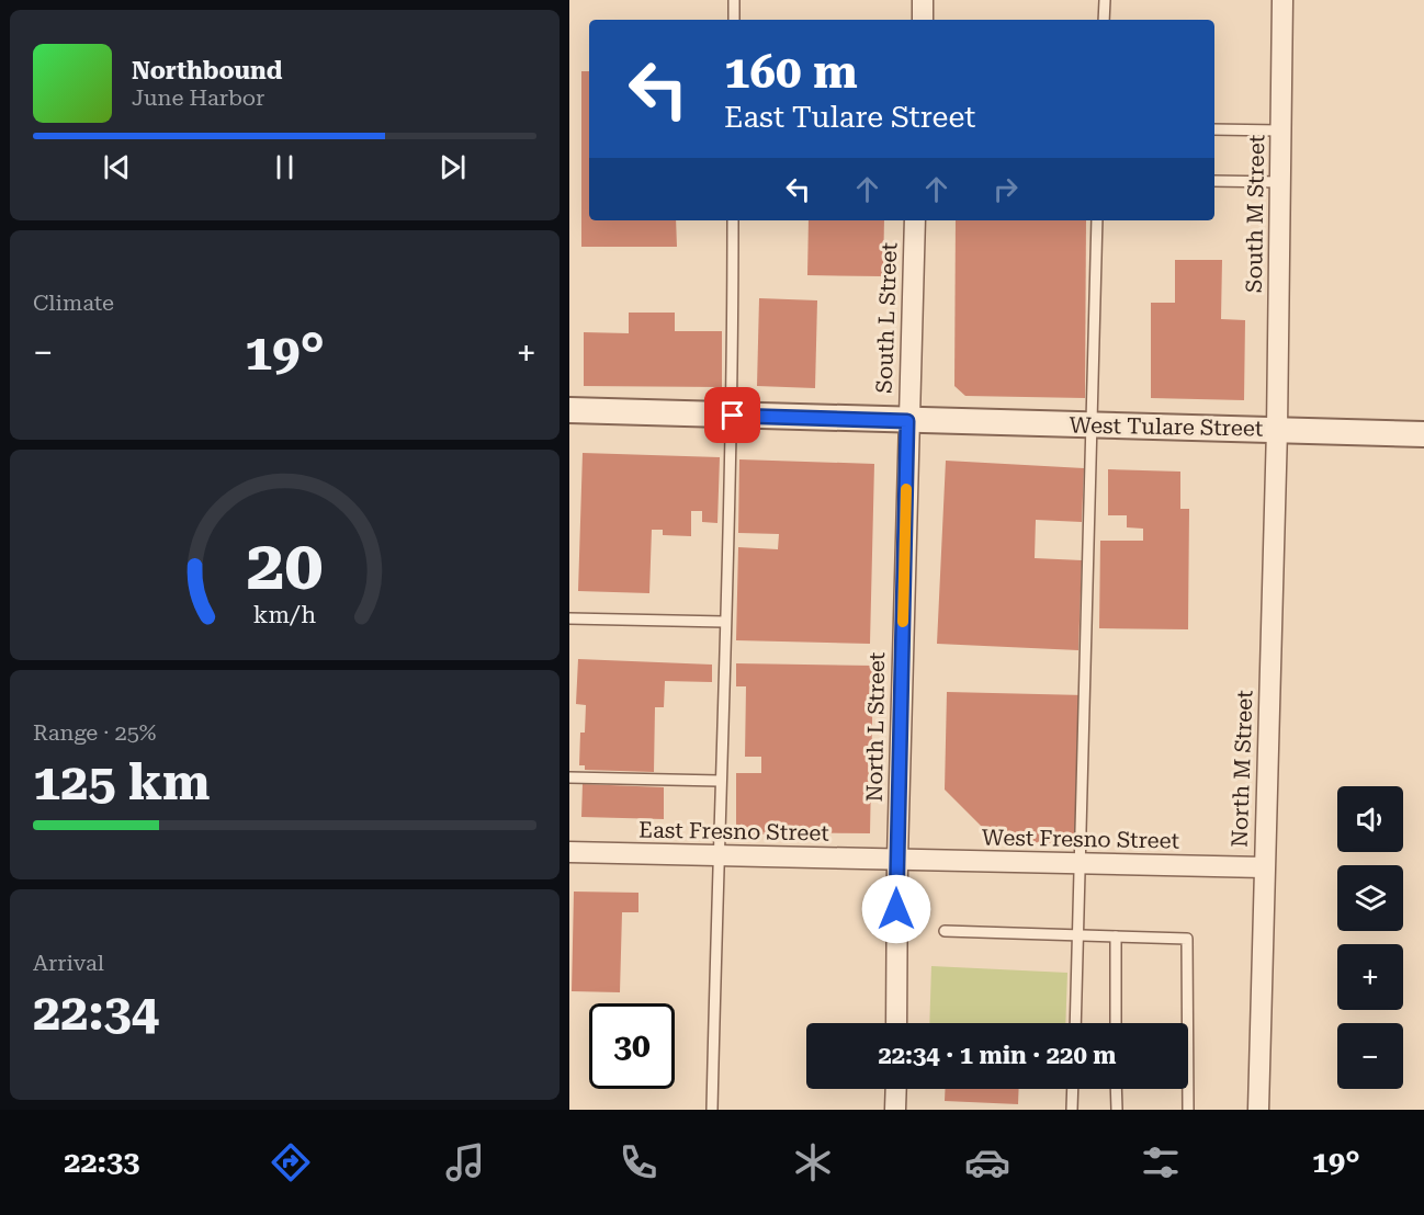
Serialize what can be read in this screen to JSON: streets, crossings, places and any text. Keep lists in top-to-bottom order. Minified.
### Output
{"streets":{"street":["South M Street","South L Street","West Tulare Street","North L Street","North M Street","East Fresno Street","West Fresno Street"]},"crossings":[["South M Street","West Tulare Street"],["South M Street","North M Street"],["South L Street","West Tulare Street"],["South L Street","North L Street"],["West Tulare Street","North L Street"],["West Tulare Street","North M Street"],["North L Street","East Fresno Street"],["North L Street","West Fresno Street"],["North M Street","West Fresno Street"],["East Fresno Street","West Fresno Street"]],"page":{"turn":["160 m","East Tulare Street"],"song":["Northbound","June Harbor"],"tile":["Climate",["Range · 25%","125 km"],["Arrival","22:34"]],"heat":["−","19°","+"],"map_buttons":["+","−"],"limit":"30","trip":"22:34 · 1 min · 220 m","tabs":["22:33","19°"],"gauge":["20","km/h"]}}
